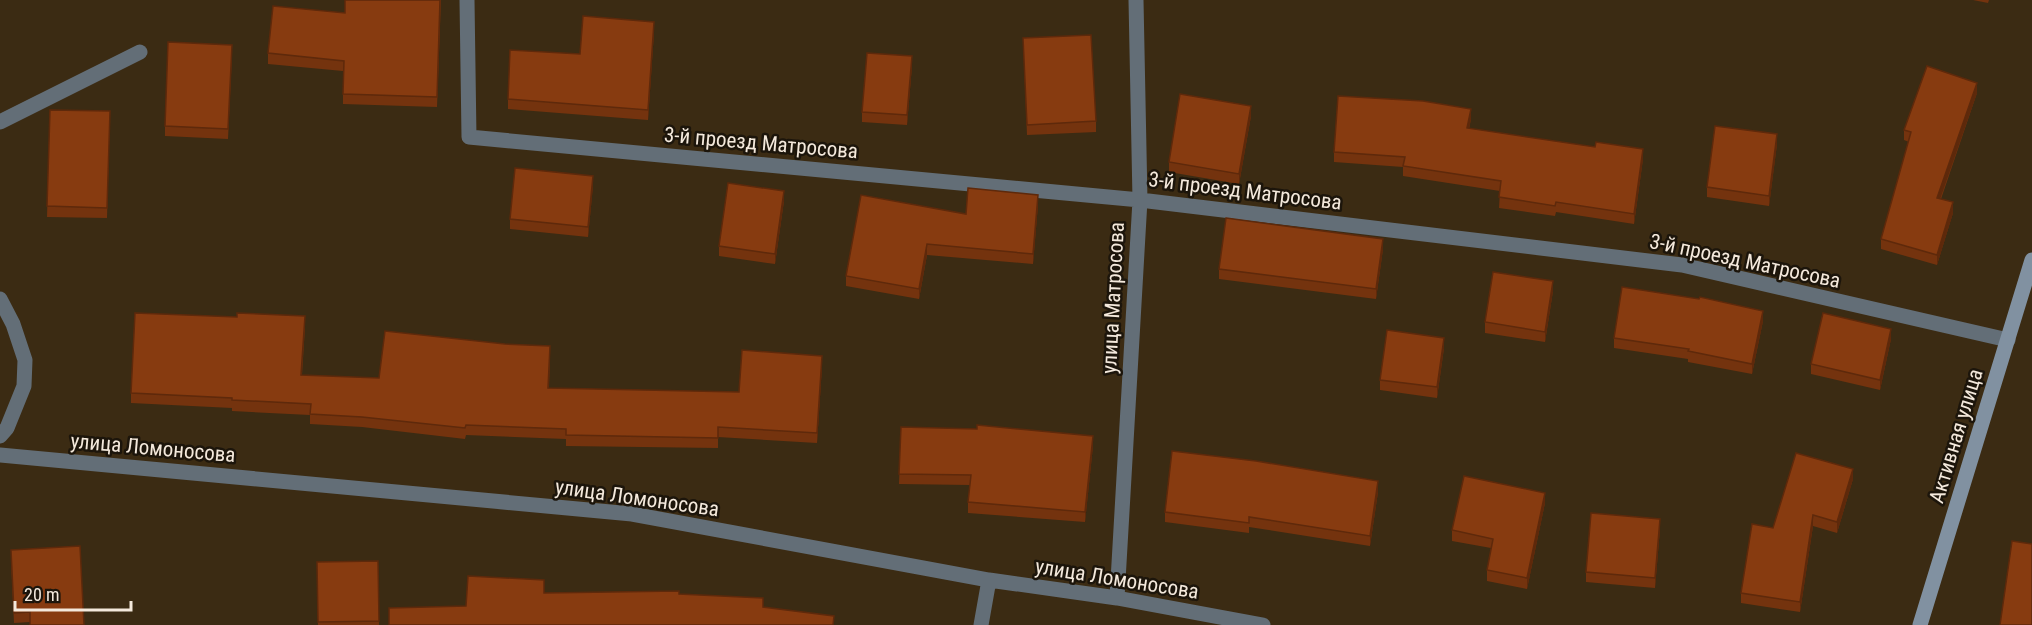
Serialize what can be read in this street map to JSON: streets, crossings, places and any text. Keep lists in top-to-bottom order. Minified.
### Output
{"streets":{"main road":["Активная улица"],"street":["3-й проезд Матросова","улица Матросова","улица Ломоносова"]},"crossings":[["3-й проезд Матросова","улица Матросова"],["3-й проезд Матросова","Активная улица"],["улица Матросова","улица Ломоносова"]],"scale_bar":"20 m"}
